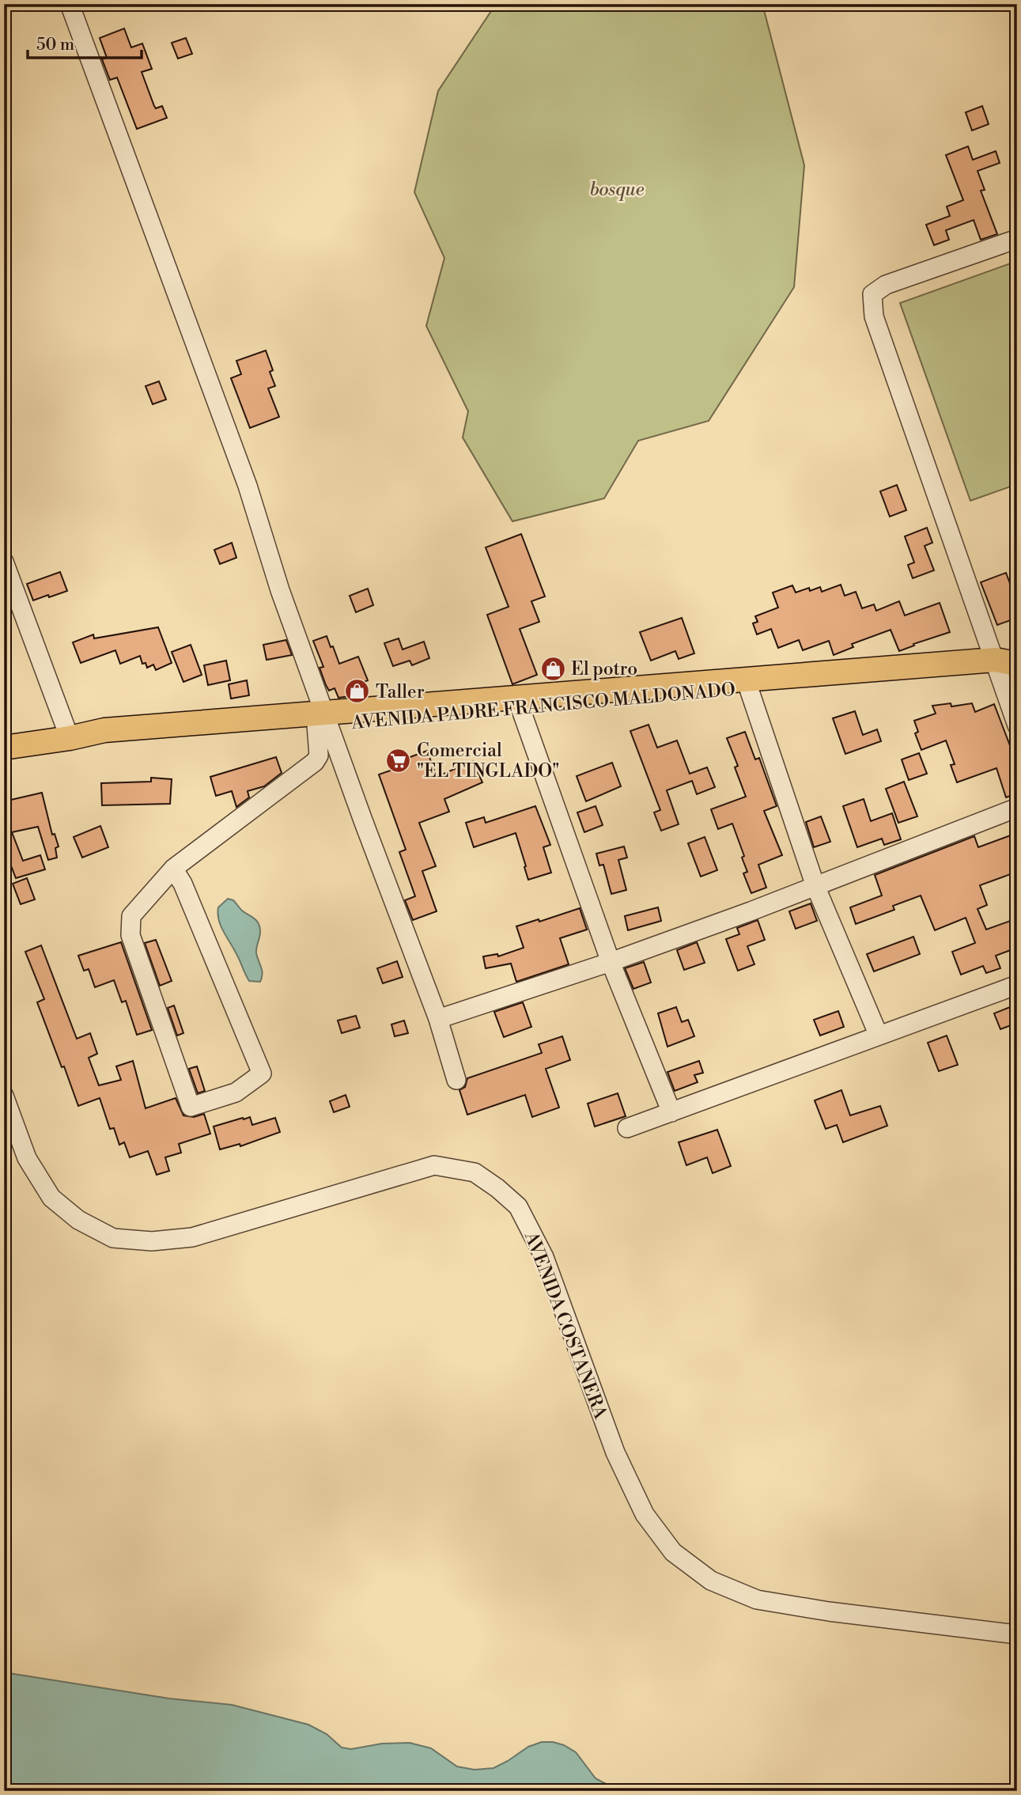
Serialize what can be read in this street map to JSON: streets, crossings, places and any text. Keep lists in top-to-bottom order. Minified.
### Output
{"streets":{"main road":["AVENIDA PADRE FRANCISCO MALDONADO"],"street":["AVENIDA COSTANERA"]},"parks":["bosque"],"places":{"shop":["El potro","Taller"],"supermarket":["Comercial \"EL TINGLADO\""]},"scale_bar":"50 m"}
